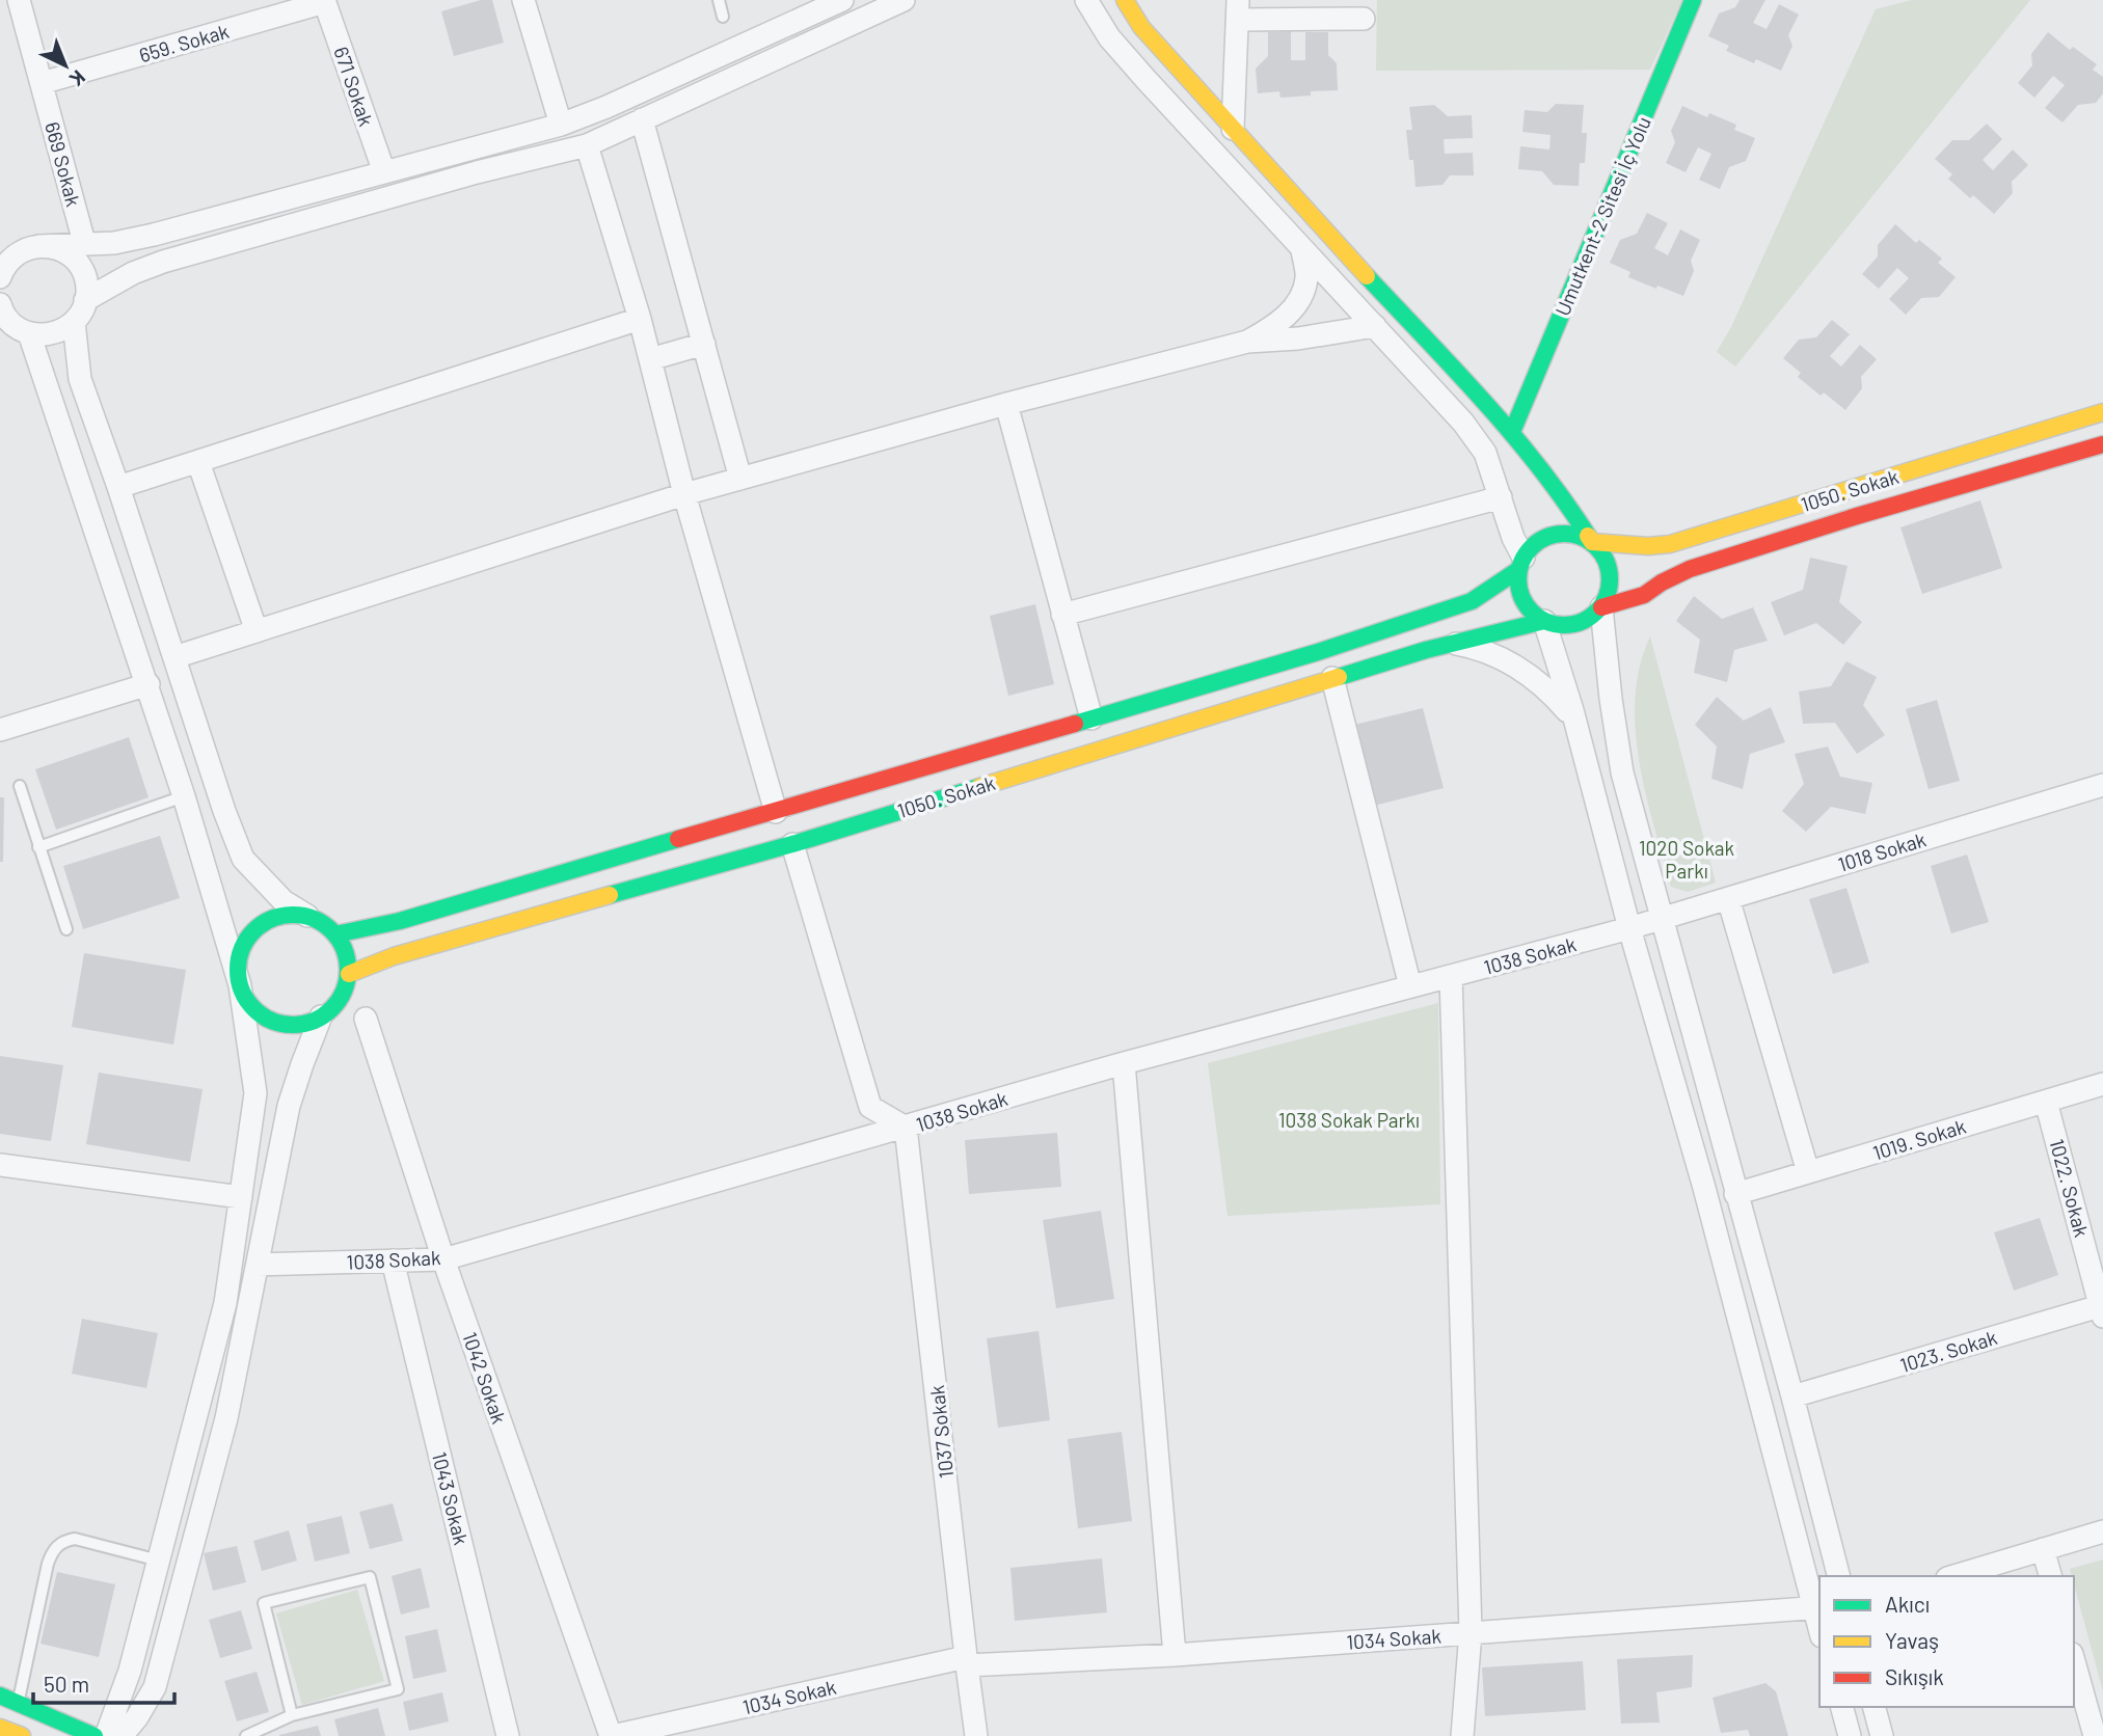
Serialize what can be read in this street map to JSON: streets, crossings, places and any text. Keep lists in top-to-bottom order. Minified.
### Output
{"streets":{"street":["659. Sokak","671 Sokak","669 Sokak","Umutkent-2 Sitesi İç Yolu","1050. Sokak","1018 Sokak","1038 Sokak","1019. Sokak","1022. Sokak","1023. Sokak","1042 Sokak","1037 Sokak","1043 Sokak","1034 Sokak"]},"crossings":[["659. Sokak","671 Sokak"],["659. Sokak","669 Sokak"],["1018 Sokak","1038 Sokak"],["1038 Sokak","1042 Sokak"],["1038 Sokak","1037 Sokak"],["1038 Sokak","1043 Sokak"],["1019. Sokak","1022. Sokak"],["1022. Sokak","1023. Sokak"],["1042 Sokak","1034 Sokak"],["1037 Sokak","1034 Sokak"]],"parks":["1020 Sokak Parkı","1038 Sokak Parkı"],"legend":["Akıcı","Yavaş","Sıkışık"],"scale_bar":"50 m","north":"bottom right"}
